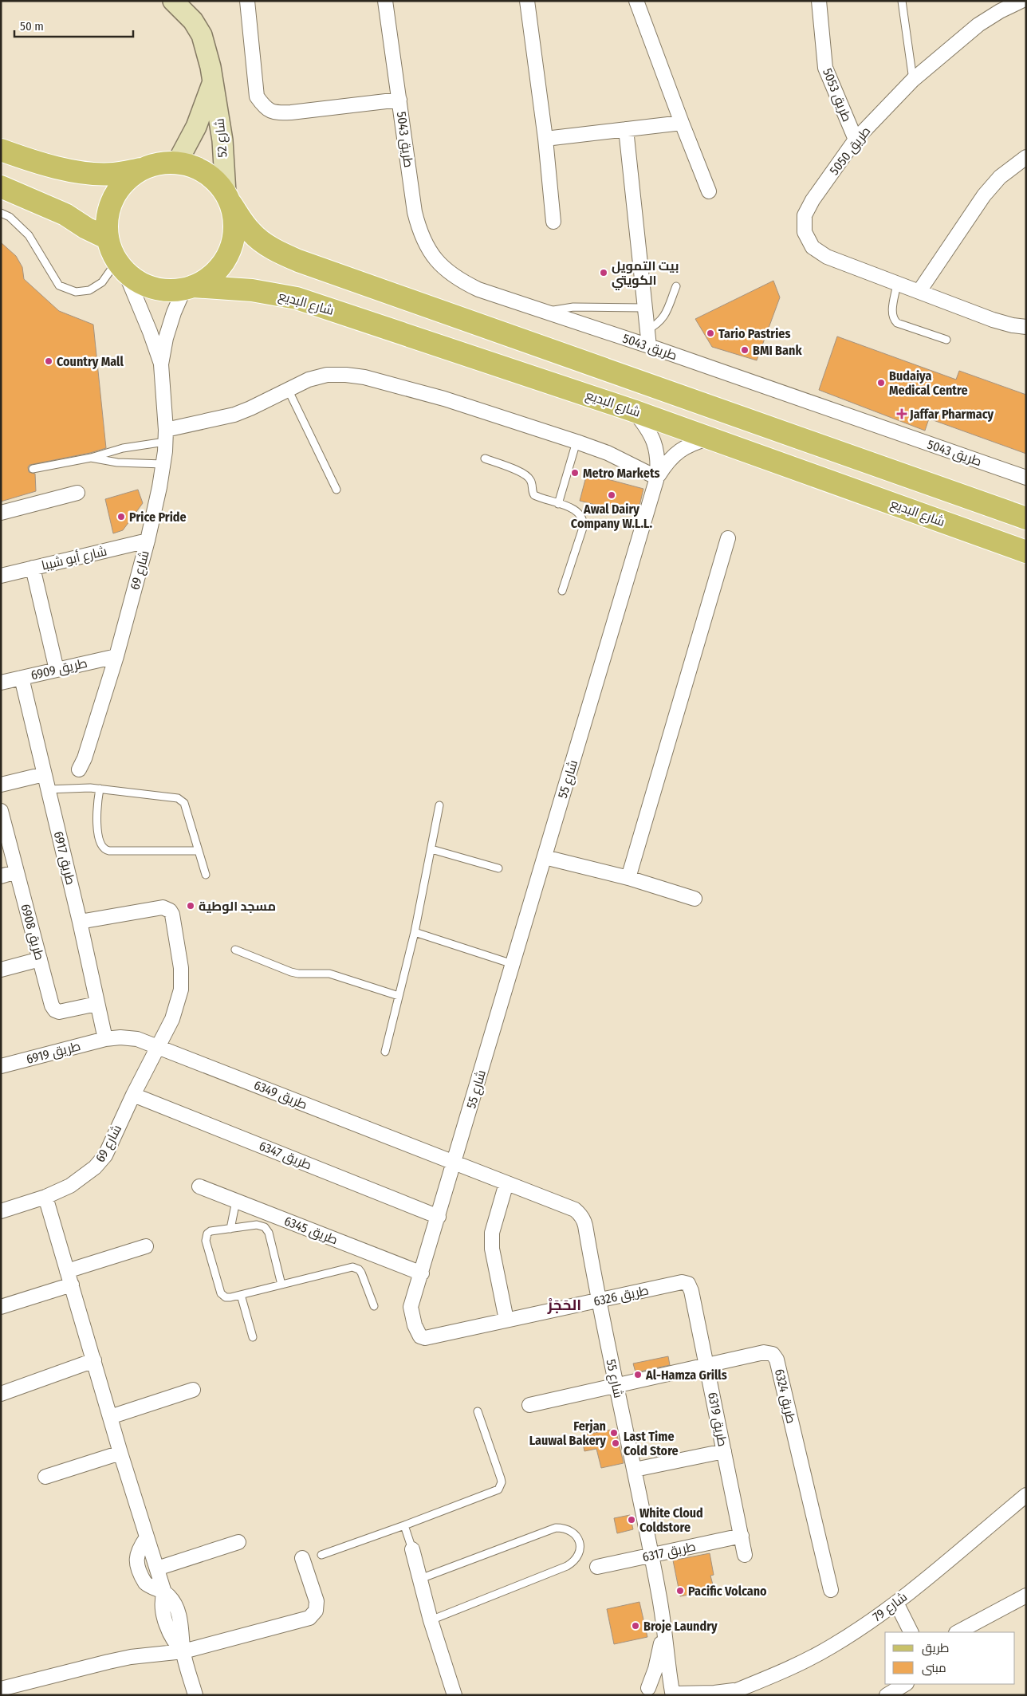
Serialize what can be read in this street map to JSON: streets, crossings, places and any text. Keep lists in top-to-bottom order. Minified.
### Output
{"streets":{"main road":["شارع البديع"],"street":["طريق 5053","شارع 52","طريق 5043","طريق 5050","شارع أبو شيبا","شارع 69","طريق 6909","شارع 55","طريق 6917","طريق 6908","طريق 6919","طريق 6349","طريق 6347","طريق 6345","طريق 6326","طريق 6324","طريق 6319","طريق 6317","شارع 79"]},"crossings":[["طريق 5053","طريق 5050"],["شارع 52","شارع البديع"],["شارع 52","شارع 69"],["شارع البديع","شارع 69"],["شارع البديع","شارع 55"],["شارع أبو شيبا","شارع 69"],["شارع 69","طريق 6909"],["شارع 69","طريق 6917"],["شارع 69","طريق 6349"],["شارع 69","طريق 6347"],["طريق 6909","طريق 6917"],["شارع 55","طريق 6349"],["شارع 55","طريق 6326"],["شارع 55","طريق 6324"],["شارع 55","طريق 6317"],["شارع 55","شارع 79"],["طريق 6917","طريق 6908"],["طريق 6917","طريق 6919"],["طريق 6917","طريق 6349"],["طريق 6919","طريق 6349"],["طريق 6345","طريق 6326"],["طريق 6326","طريق 6319"],["طريق 6324","طريق 6319"],["طريق 6319","طريق 6317"]],"districts":["الحَجَرْ"],"places":{"other":["بيت التمويل الكويتي","Tario Pastries","BMI Bank","Country Mall","Budaiya Medical Centre","Metro Markets","Awal Dairy Company W.L.L.","Price Pride","مسجد الوطية","Al-Hamza Grills","Ferjan Lauwal Bakery","Last Time Cold Store","White Cloud Coldstore","Pacific Volcano","Broje Laundry"],"health":["Jaffar Pharmacy"]},"legend":["طريق","مبنى"],"scale_bar":"50 m"}
